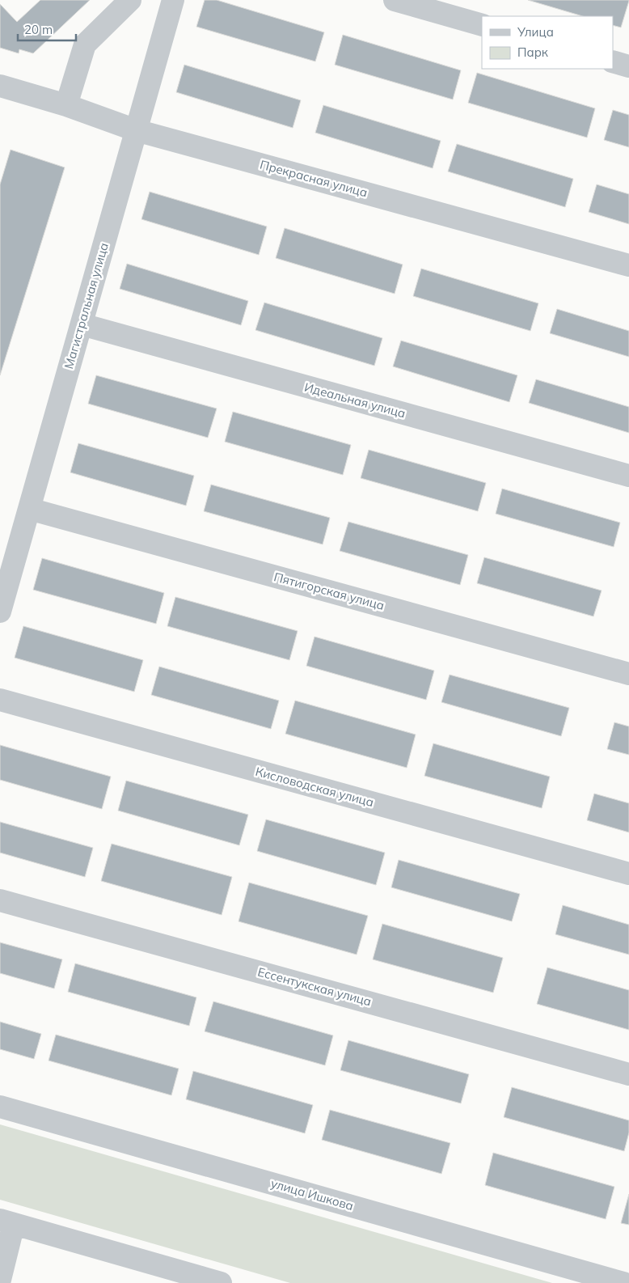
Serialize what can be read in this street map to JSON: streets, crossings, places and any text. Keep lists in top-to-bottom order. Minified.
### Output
{"streets":{"street":["Прекрасная улица","Магистральная улица","Идеальная улица","Пятигорская улица","Кисловодская улица","Ессентукская улица","улица Ишкова"]},"crossings":[["Прекрасная улица","Магистральная улица"],["Магистральная улица","Идеальная улица"],["Магистральная улица","Пятигорская улица"]],"legend":["Улица","Парк"],"scale_bar":"20 m"}
